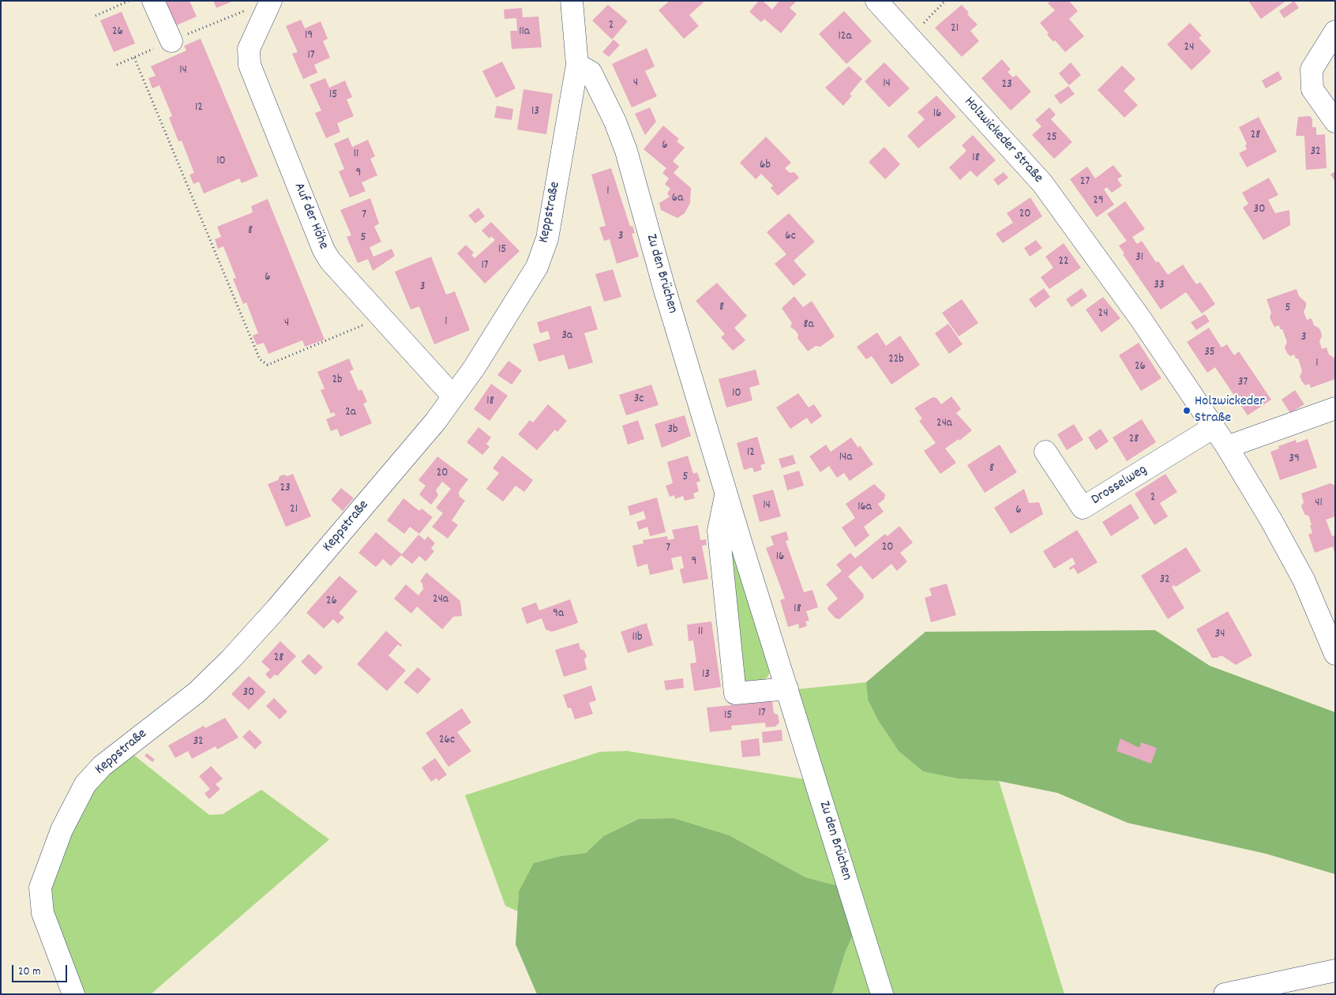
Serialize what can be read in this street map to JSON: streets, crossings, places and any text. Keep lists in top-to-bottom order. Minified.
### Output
{"streets":{"street":["Holzwickeder Straße","Keppstraße","Auf der Höhe","Zu den Brüchen","Drosselweg"]},"crossings":[["Holzwickeder Straße","Drosselweg"],["Keppstraße","Auf der Höhe"],["Keppstraße","Zu den Brüchen"]],"places":["Holzwickeder Straße"],"house_numbers":["2","21","26","11a","19","12a","24","17","14","4","14","23","15","12","13","16","28","25","6","32","11","18","10","6b","9","27","1","6a","29","30","20","7","8","3","6c","5","15","31","22","17","6","33","3","8","5","24","1","4","8a","3a","3","35","22b","1","26","2b","37","10","3c","18","2a","24a","3b","28","12","14a","39","8","20","5","23","2","41","14","16a","21","6","20","7","16","9","32","24a","26","18","9a","11","34","11b","28","13","30","17","15","26c","32"],"scale_bar":"20 m"}
